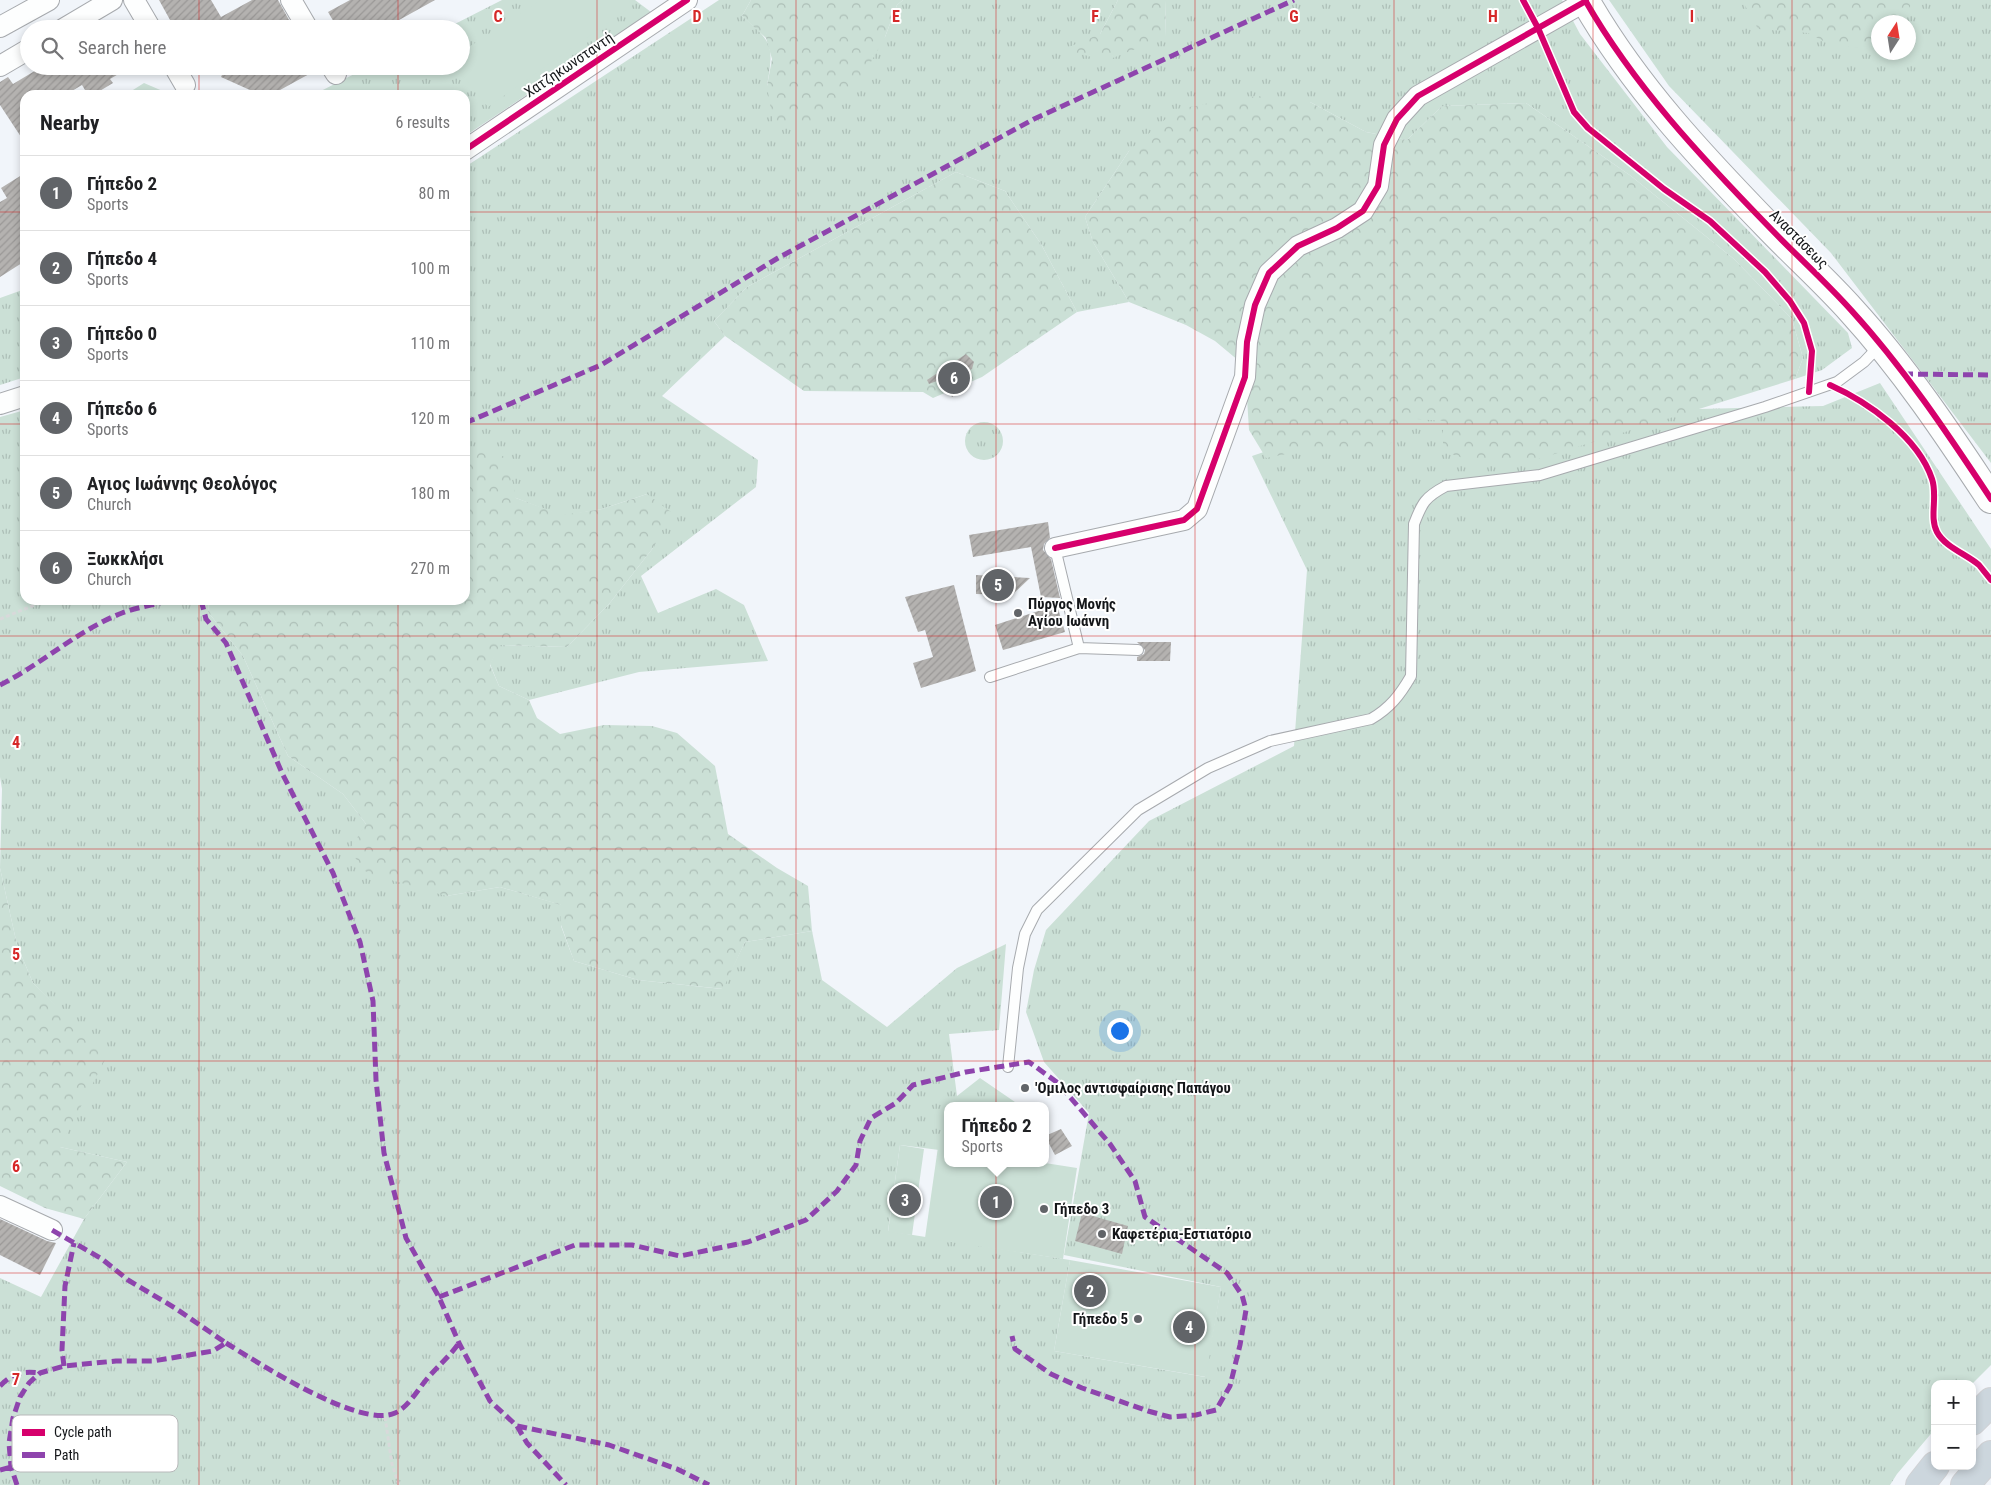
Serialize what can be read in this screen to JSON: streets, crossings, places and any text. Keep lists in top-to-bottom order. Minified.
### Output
{"streets":{"street":["Χατζηκωνσταντή","Αναστάσεως"]},"places":["Πύργος Μονής Αγίου Ιωάννη","'Ομιλος αντισφαίρισης Παπάγου","Γήπεδο 3","Καφετέρια-Εστιατόριο","Γήπεδο 5"],"legend":["Cycle path","Path"],"north":"top","page":{"search":"Search here","heading":["Nearby","6 results"],"list":[{"mark":"1","name":"Γήπεδο 2","note":"Sports","value":"80 m"},{"mark":"2","name":"Γήπεδο 4","note":"Sports","value":"100 m"},{"mark":"3","name":"Γήπεδο 0","note":"Sports","value":"110 m"},{"mark":"4","name":"Γήπεδο 6","note":"Sports","value":"120 m"},{"mark":"5","name":"Αγιος Ιωάννης Θεολόγος","note":"Church","value":"180 m"},{"mark":"6","name":"Ξωκκλήσι","note":"Church","value":"270 m"}],"pins":["6","5","3","1","2","4"],"popup":["Γήπεδο 2","Sports"],"map_buttons":["+","−"]},"grid":{"columns":["C","D","E","F","G","H","I"],"rows":["4","5","6","7"]}}
